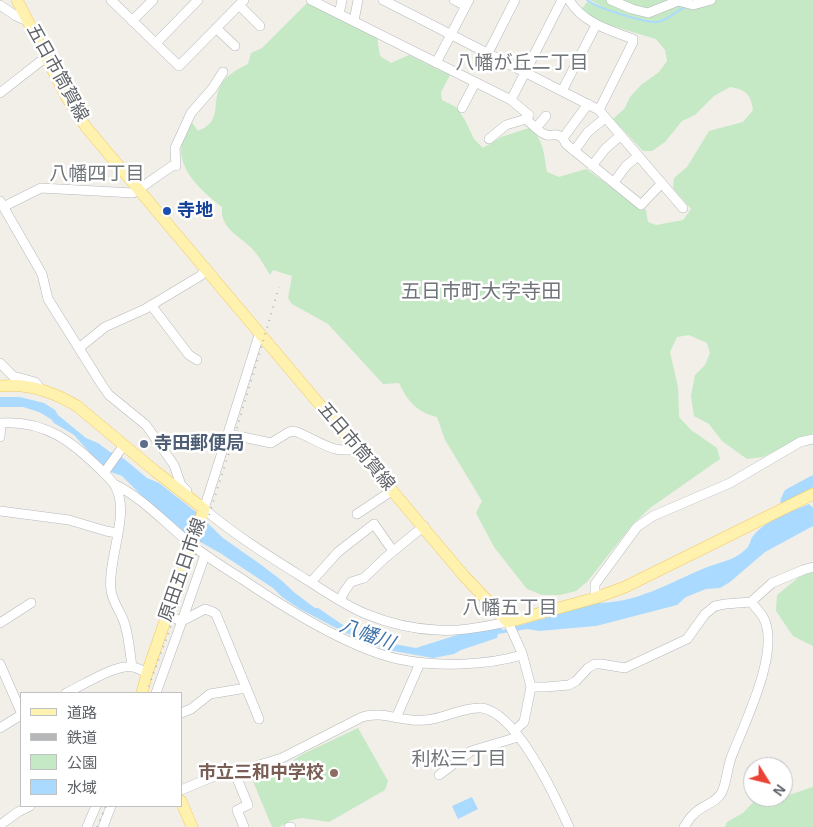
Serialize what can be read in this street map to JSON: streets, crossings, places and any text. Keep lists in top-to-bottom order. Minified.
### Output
{"streets":{"main road":["五日市筒賀線","原田五日市線"]},"districts":["八幡が丘二丁目","八幡四丁目","五日市町大字寺田","八幡五丁目","利松三丁目"],"water":["八幡川"],"places":["寺地","寺田郵便局","市立三和中学校"],"legend":["道路","鉄道","公園","水域"],"north":"bottom right"}
